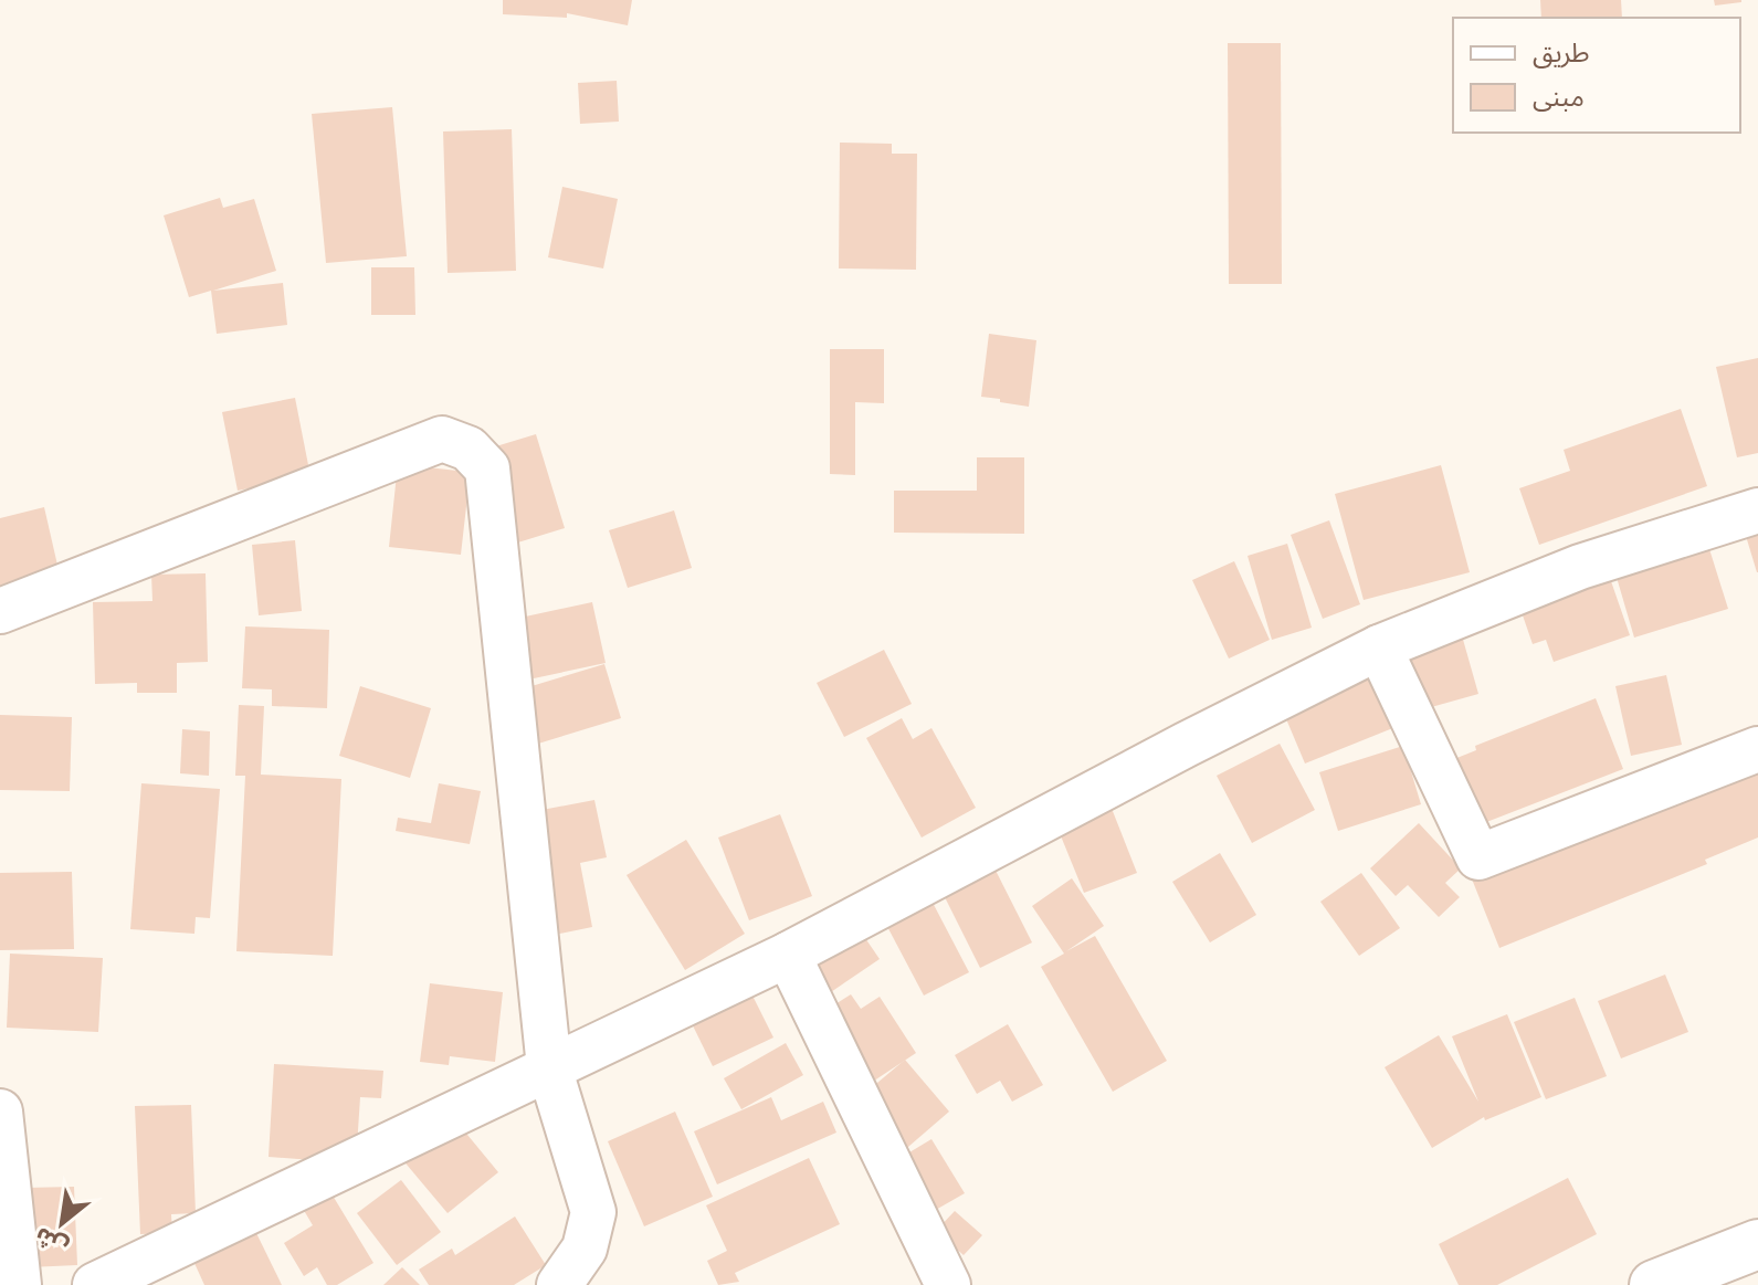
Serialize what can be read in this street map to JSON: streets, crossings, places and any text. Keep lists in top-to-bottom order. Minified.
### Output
{"legend":["طريق","مبنى"],"north":"bottom left"}
